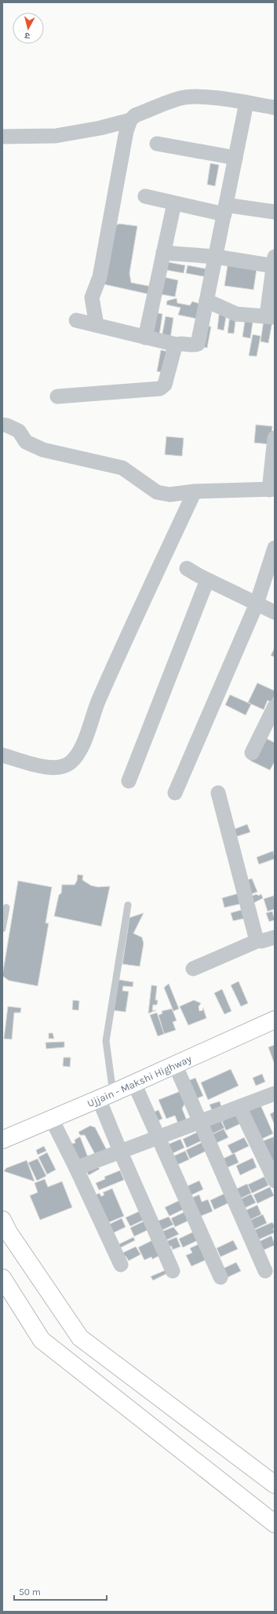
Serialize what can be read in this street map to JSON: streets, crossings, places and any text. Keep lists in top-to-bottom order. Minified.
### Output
{"streets":{"main road":["Ujjain - Makshi Highway"]},"scale_bar":"50 m","north":"bottom"}
